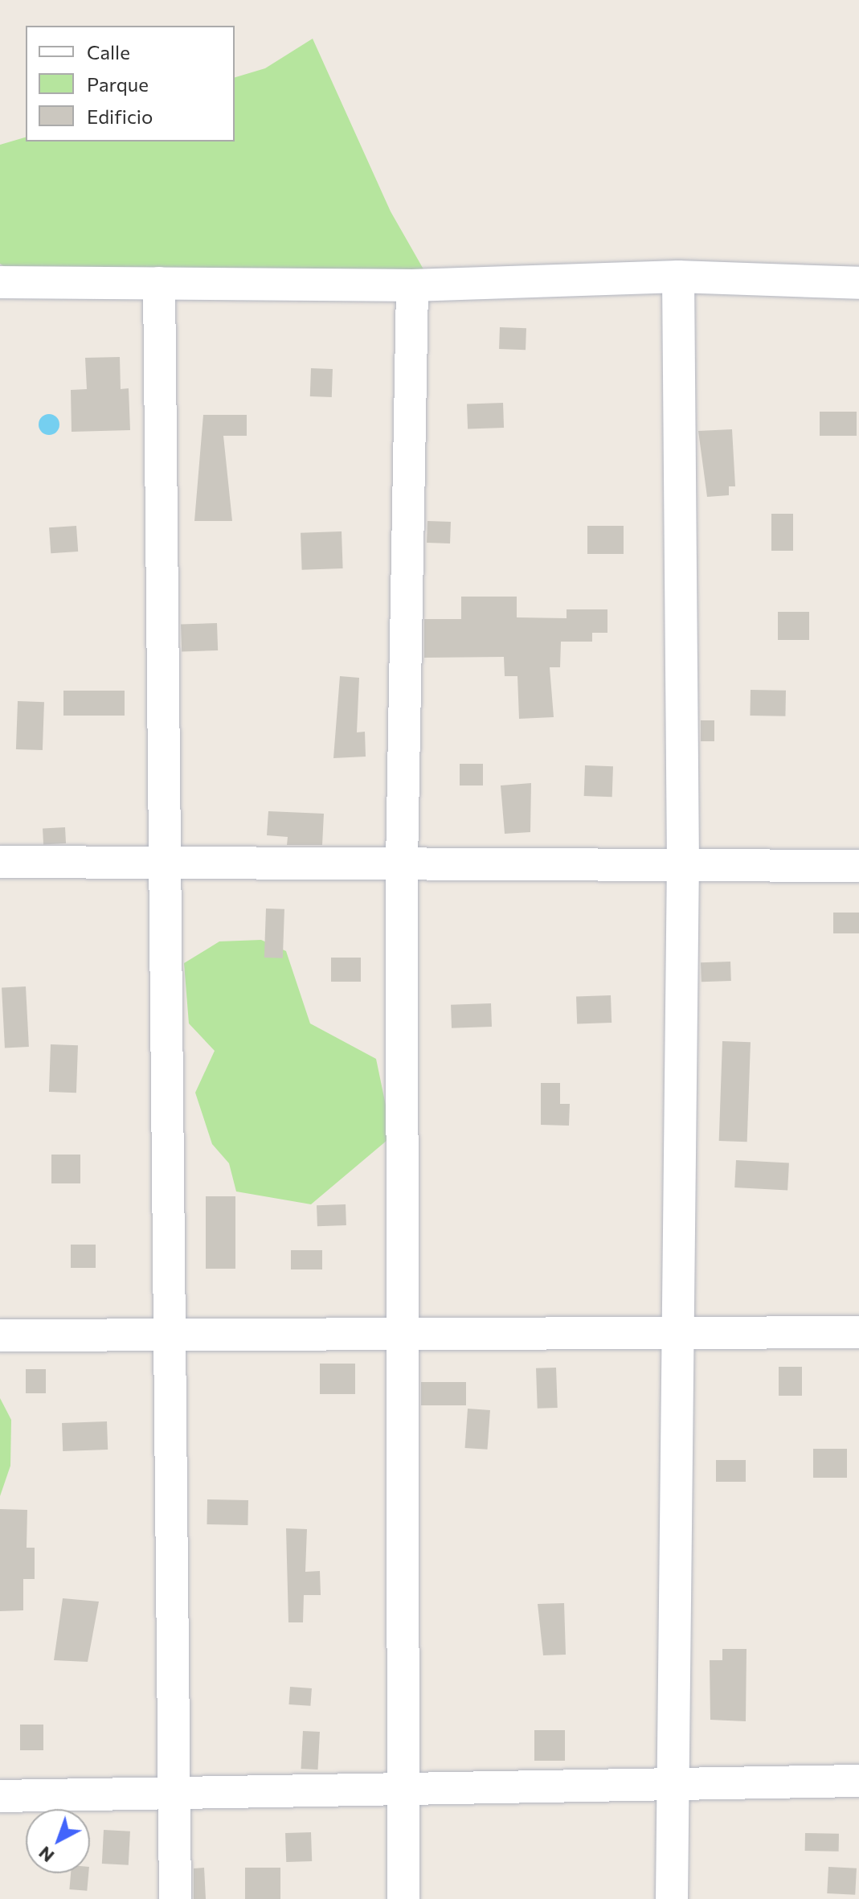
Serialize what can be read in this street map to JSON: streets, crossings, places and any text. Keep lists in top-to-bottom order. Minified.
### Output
{"legend":["Calle","Parque","Edificio"],"north":"bottom left"}
